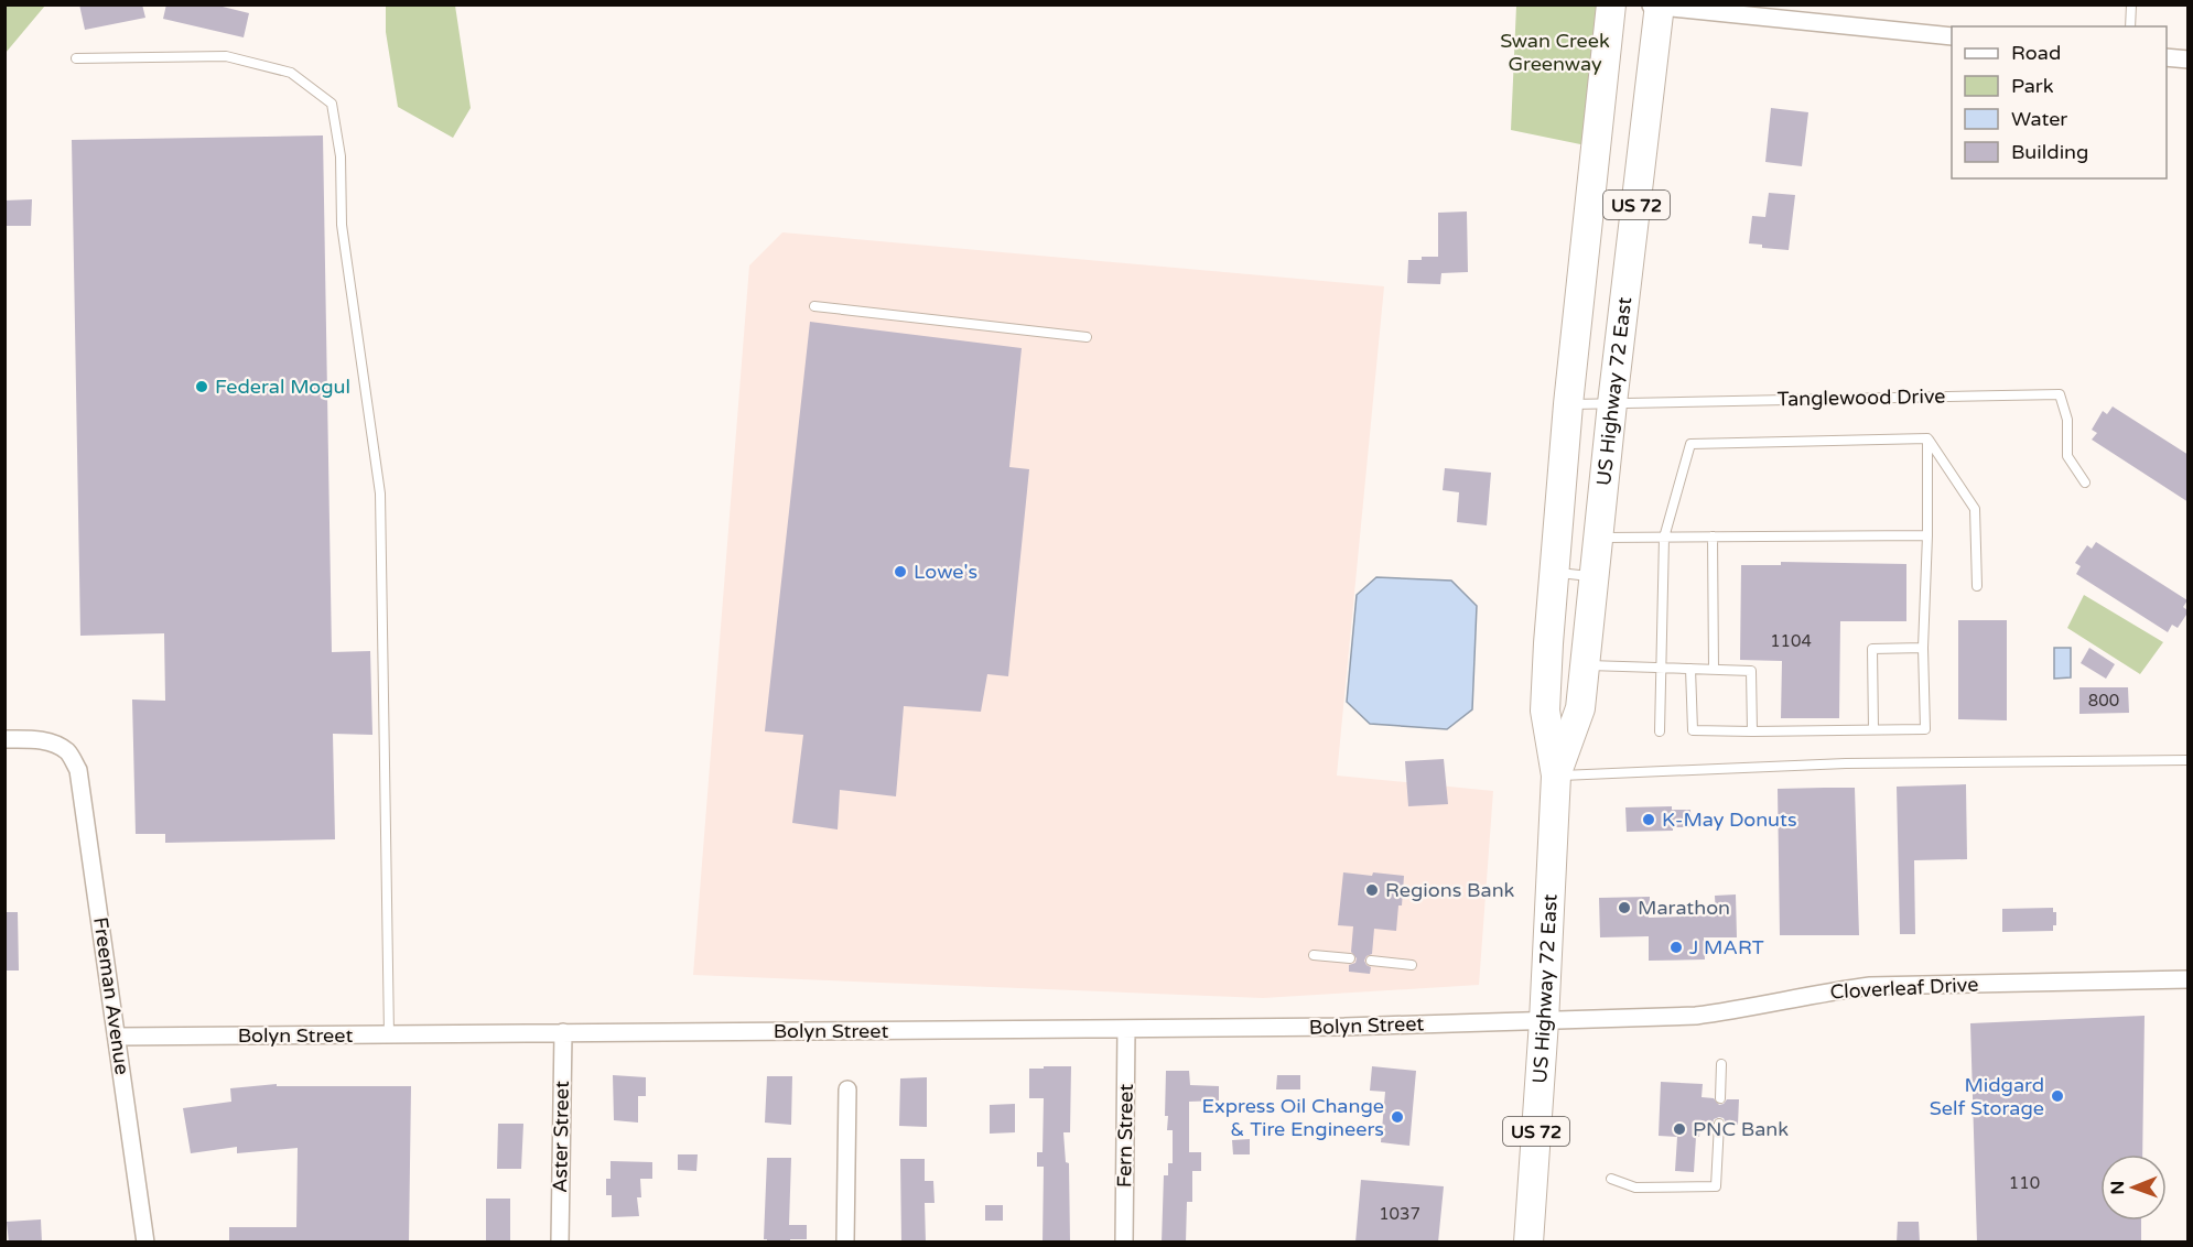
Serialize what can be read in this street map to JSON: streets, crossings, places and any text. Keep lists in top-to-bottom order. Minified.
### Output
{"streets":{"highway":["US 72","US Highway 72 East"],"street":["Cloverleaf Drive","Freeman Avenue","Bolyn Street","Fern Street","Aster Street"],"lane":["Tanglewood Drive"]},"crossings":[["US Highway 72 East","Tanglewood Drive"],["US Highway 72 East","Cloverleaf Drive"],["US Highway 72 East","Bolyn Street"],["Cloverleaf Drive","Bolyn Street"],["Freeman Avenue","Bolyn Street"],["Bolyn Street","Fern Street"],["Bolyn Street","Aster Street"]],"parks":["Swan Creek Greenway"],"places":["Federal Mogul","Lowe's","K-May Donuts","Regions Bank","Marathon","J MART","Midgard Self Storage","Express Oil Change & Tire Engineers","PNC Bank"],"house_numbers":["1104","800","110","1037"],"legend":["Road","Park","Water","Building"],"north":"left"}
